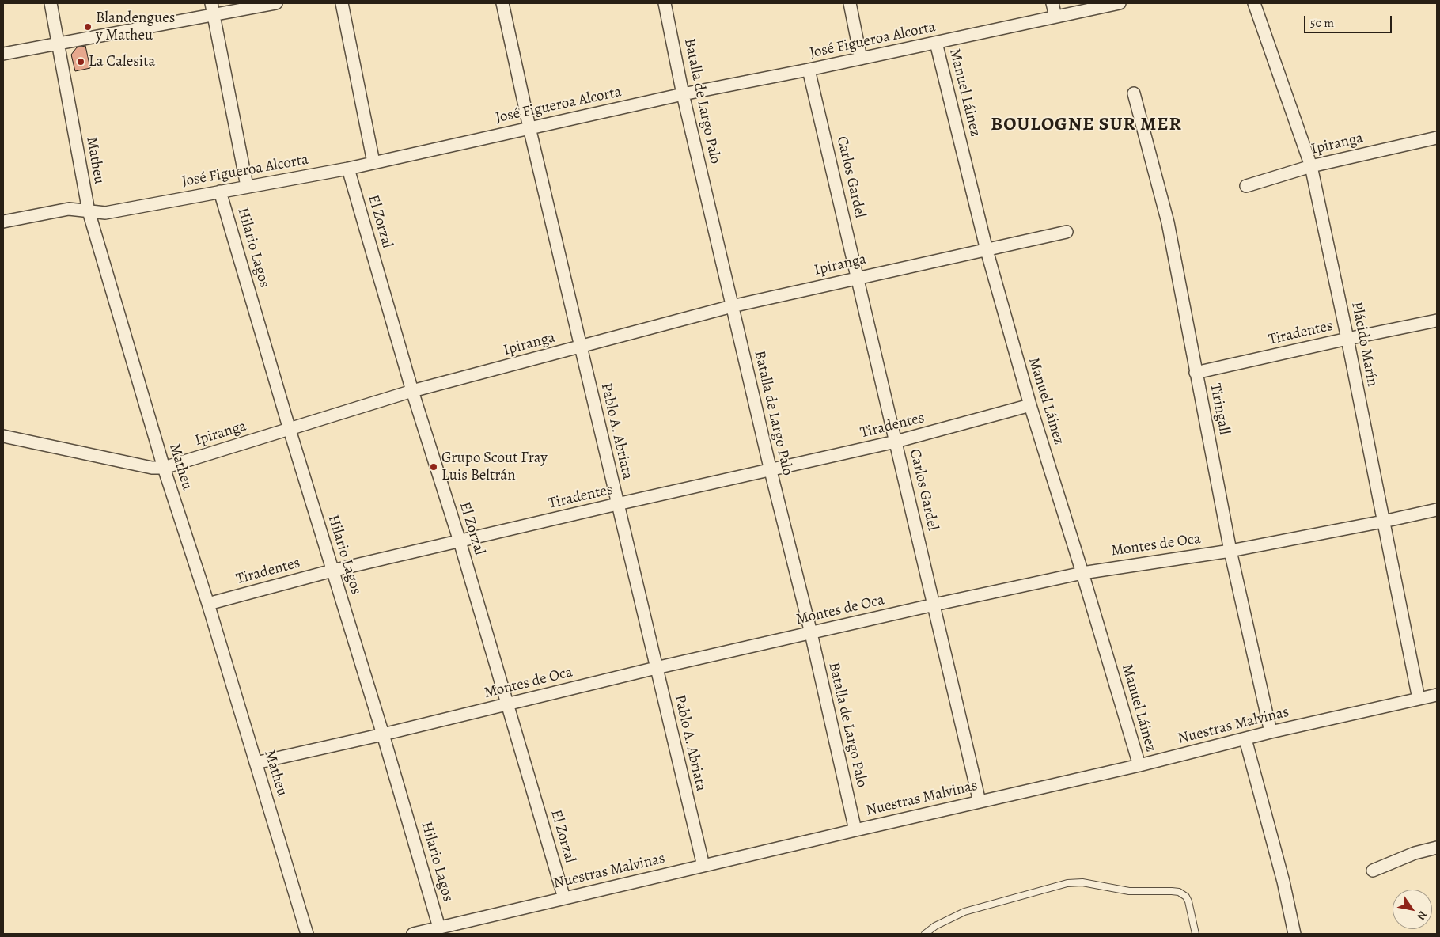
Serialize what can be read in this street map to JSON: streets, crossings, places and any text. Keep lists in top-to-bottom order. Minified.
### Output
{"streets":{"street":["José Figueroa Alcorta","Manuel Láinez","Batalla de Largo Palo","Ipiranga","Matheu","Carlos Gardel","El Zorzal","Hilario Lagos","Tiradentes","Plácido Marín","Tiringall","Pablo A. Abriata","Montes de Oca","Nuestras Malvinas"]},"crossings":[["José Figueroa Alcorta","Manuel Láinez"],["José Figueroa Alcorta","Batalla de Largo Palo"],["José Figueroa Alcorta","Matheu"],["José Figueroa Alcorta","Carlos Gardel"],["José Figueroa Alcorta","El Zorzal"],["José Figueroa Alcorta","Hilario Lagos"],["José Figueroa Alcorta","Pablo A. Abriata"],["Manuel Láinez","Ipiranga"],["Manuel Láinez","Tiradentes"],["Manuel Láinez","Montes de Oca"],["Manuel Láinez","Nuestras Malvinas"],["Batalla de Largo Palo","Ipiranga"],["Batalla de Largo Palo","Tiradentes"],["Batalla de Largo Palo","Montes de Oca"],["Batalla de Largo Palo","Nuestras Malvinas"],["Ipiranga","Matheu"],["Ipiranga","Carlos Gardel"],["Ipiranga","El Zorzal"],["Ipiranga","Hilario Lagos"],["Ipiranga","Plácido Marín"],["Ipiranga","Pablo A. Abriata"],["Matheu","Tiradentes"],["Matheu","Montes de Oca"],["Carlos Gardel","Tiradentes"],["Carlos Gardel","Montes de Oca"],["Carlos Gardel","Nuestras Malvinas"],["El Zorzal","Tiradentes"],["El Zorzal","Montes de Oca"],["El Zorzal","Nuestras Malvinas"],["Hilario Lagos","Tiradentes"],["Hilario Lagos","Montes de Oca"],["Hilario Lagos","Nuestras Malvinas"],["Tiradentes","Plácido Marín"],["Tiradentes","Tiringall"],["Tiradentes","Pablo A. Abriata"],["Plácido Marín","Montes de Oca"],["Plácido Marín","Nuestras Malvinas"],["Tiringall","Montes de Oca"],["Tiringall","Nuestras Malvinas"],["Pablo A. Abriata","Montes de Oca"],["Pablo A. Abriata","Nuestras Malvinas"]],"districts":["BOULOGNE SUR MER"],"places":["Blandengues y Matheu","La Calesita","Grupo Scout Fray Luis Beltrán"],"scale_bar":"50 m","north":"bottom right"}
